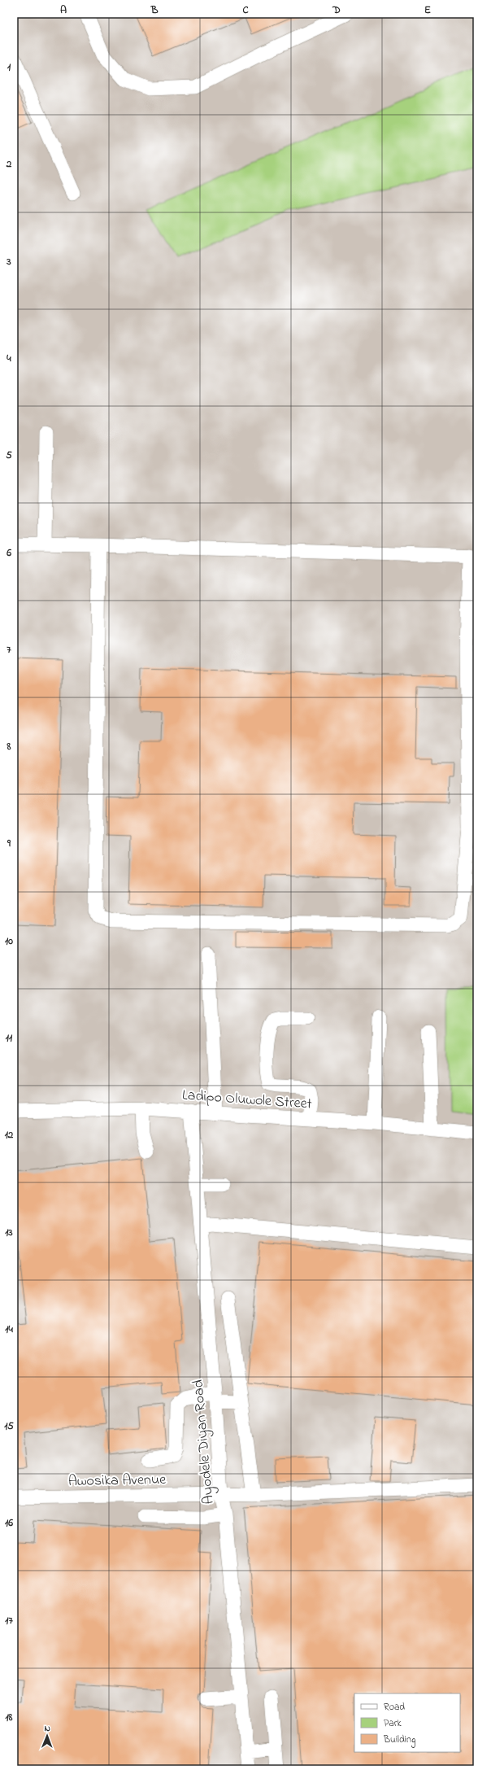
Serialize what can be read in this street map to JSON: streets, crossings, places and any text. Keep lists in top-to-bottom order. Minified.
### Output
{"streets":{"street":["Ladipo Oluwole Street","Ayodele Diyan Road","Awosika Avenue"]},"crossings":[["Ladipo Oluwole Street","Ayodele Diyan Road"],["Ayodele Diyan Road","Awosika Avenue"]],"legend":["Road","Park","Building"],"north":"top","grid":{"columns":["A","B","C","D","E"],"rows":["1","2","3","4","5","6","7","8","9","10","11","12","13","14","15","16","17","18"]}}
